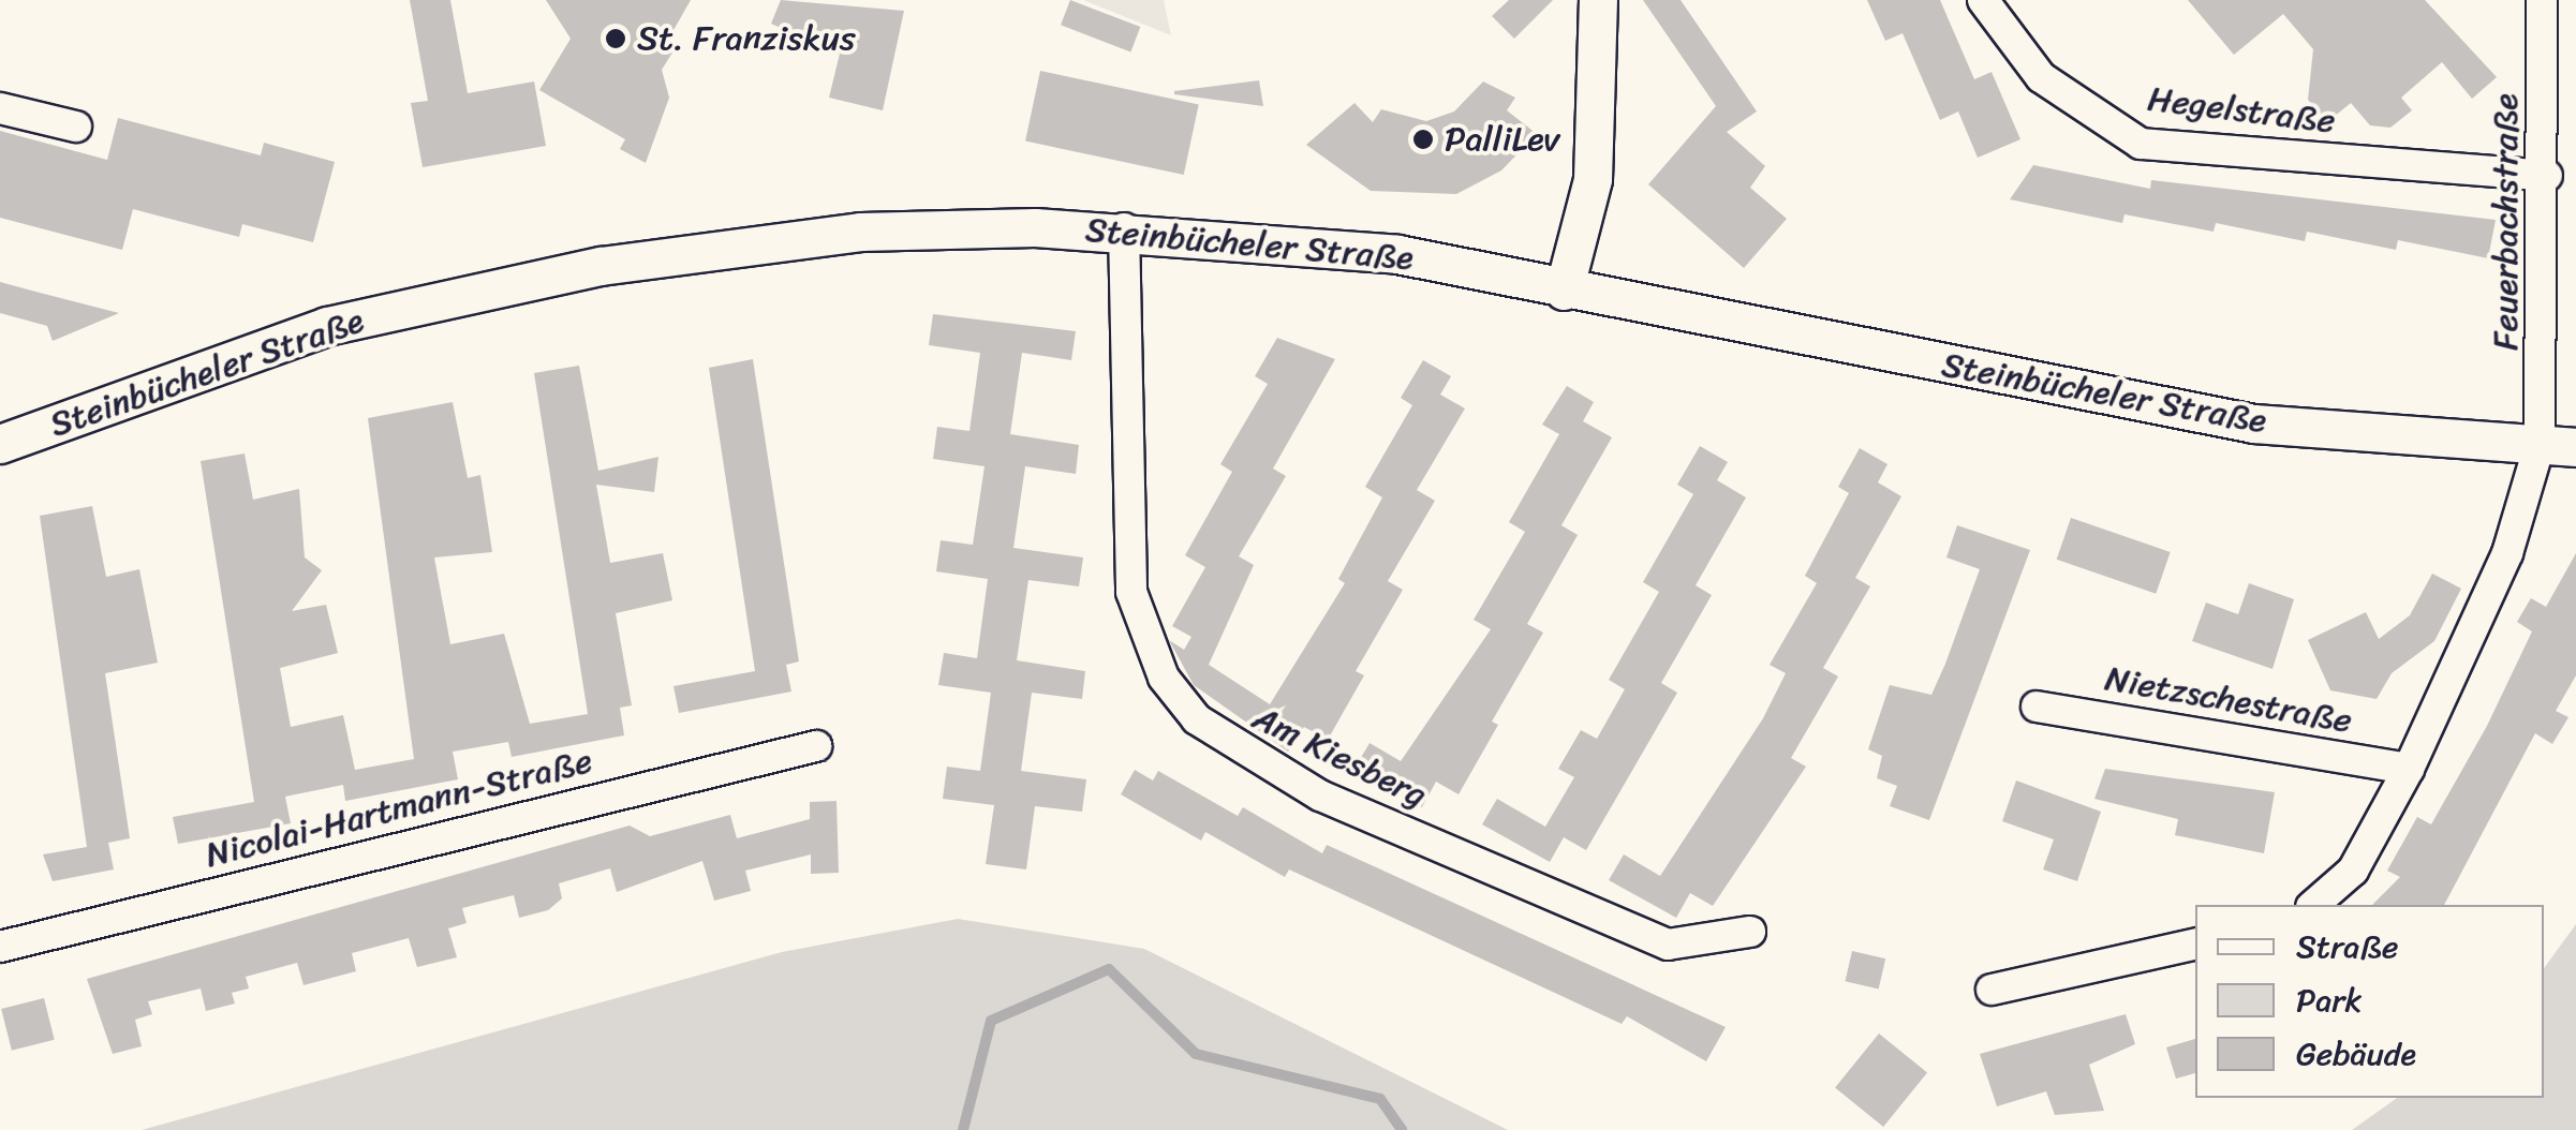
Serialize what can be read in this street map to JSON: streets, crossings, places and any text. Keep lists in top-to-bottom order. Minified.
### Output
{"streets":{"street":["Hegelstraße","Feuerbachstraße","Steinbücheler Straße","Nietzschestraße","Am Kiesberg","Nicolai-Hartmann-Straße"]},"crossings":[["Hegelstraße","Feuerbachstraße"],["Feuerbachstraße","Steinbücheler Straße"],["Steinbücheler Straße","Am Kiesberg"]],"places":["St. Franziskus","PalliLev"],"legend":["Straße","Park","Gebäude"]}
